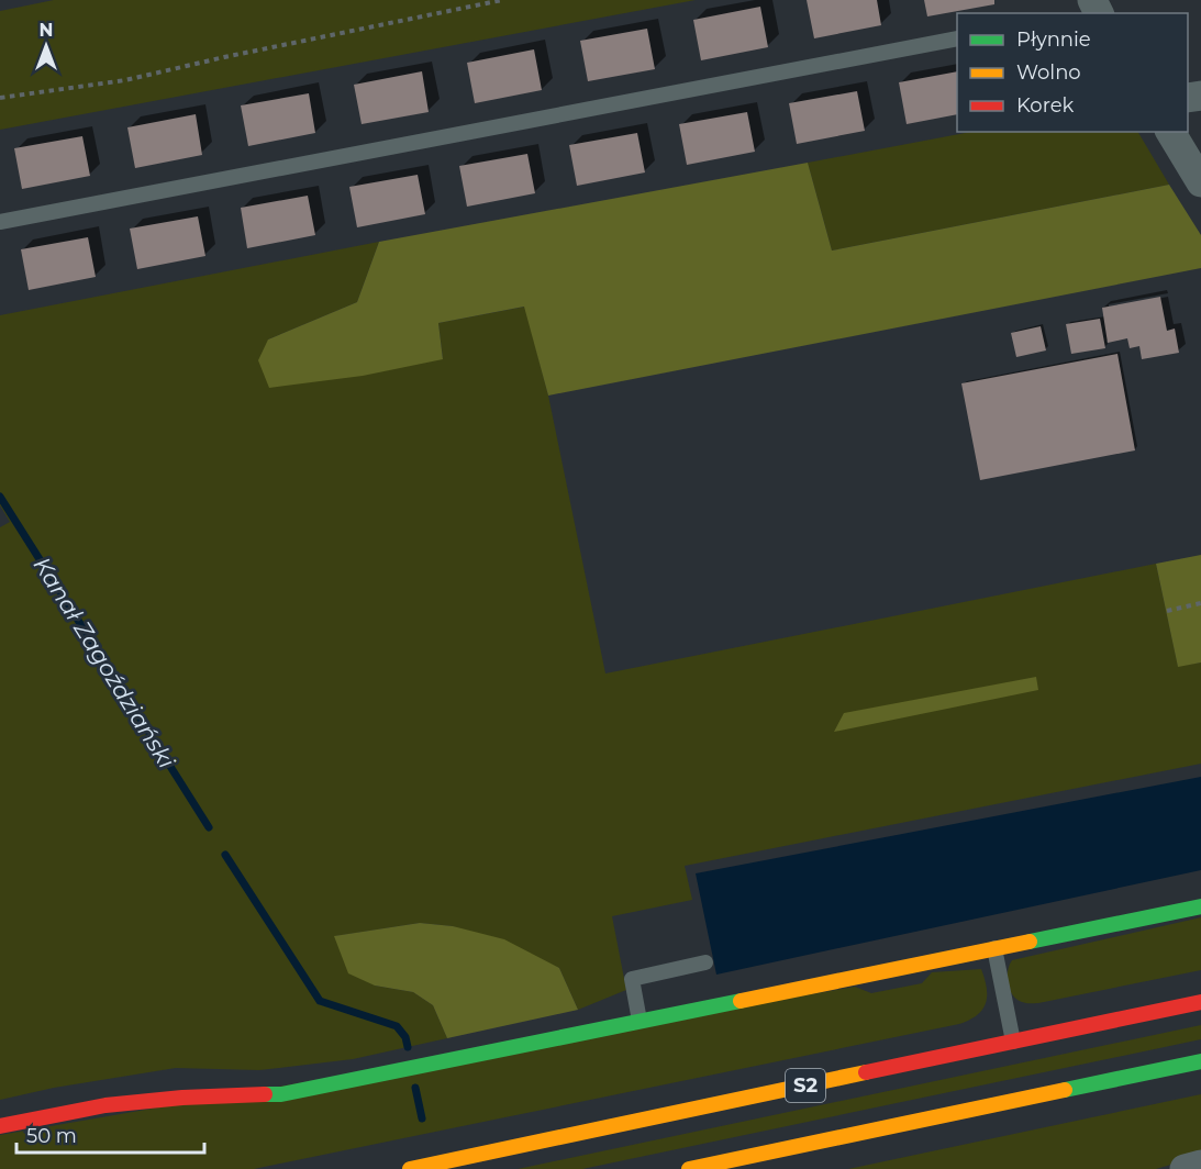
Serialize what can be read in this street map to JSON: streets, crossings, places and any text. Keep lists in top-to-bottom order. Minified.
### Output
{"streets":{"main road":["S2"]},"water":["Kanał Zagoździański"],"legend":["Płynnie","Wolno","Korek"],"scale_bar":"50 m","north":"top"}
